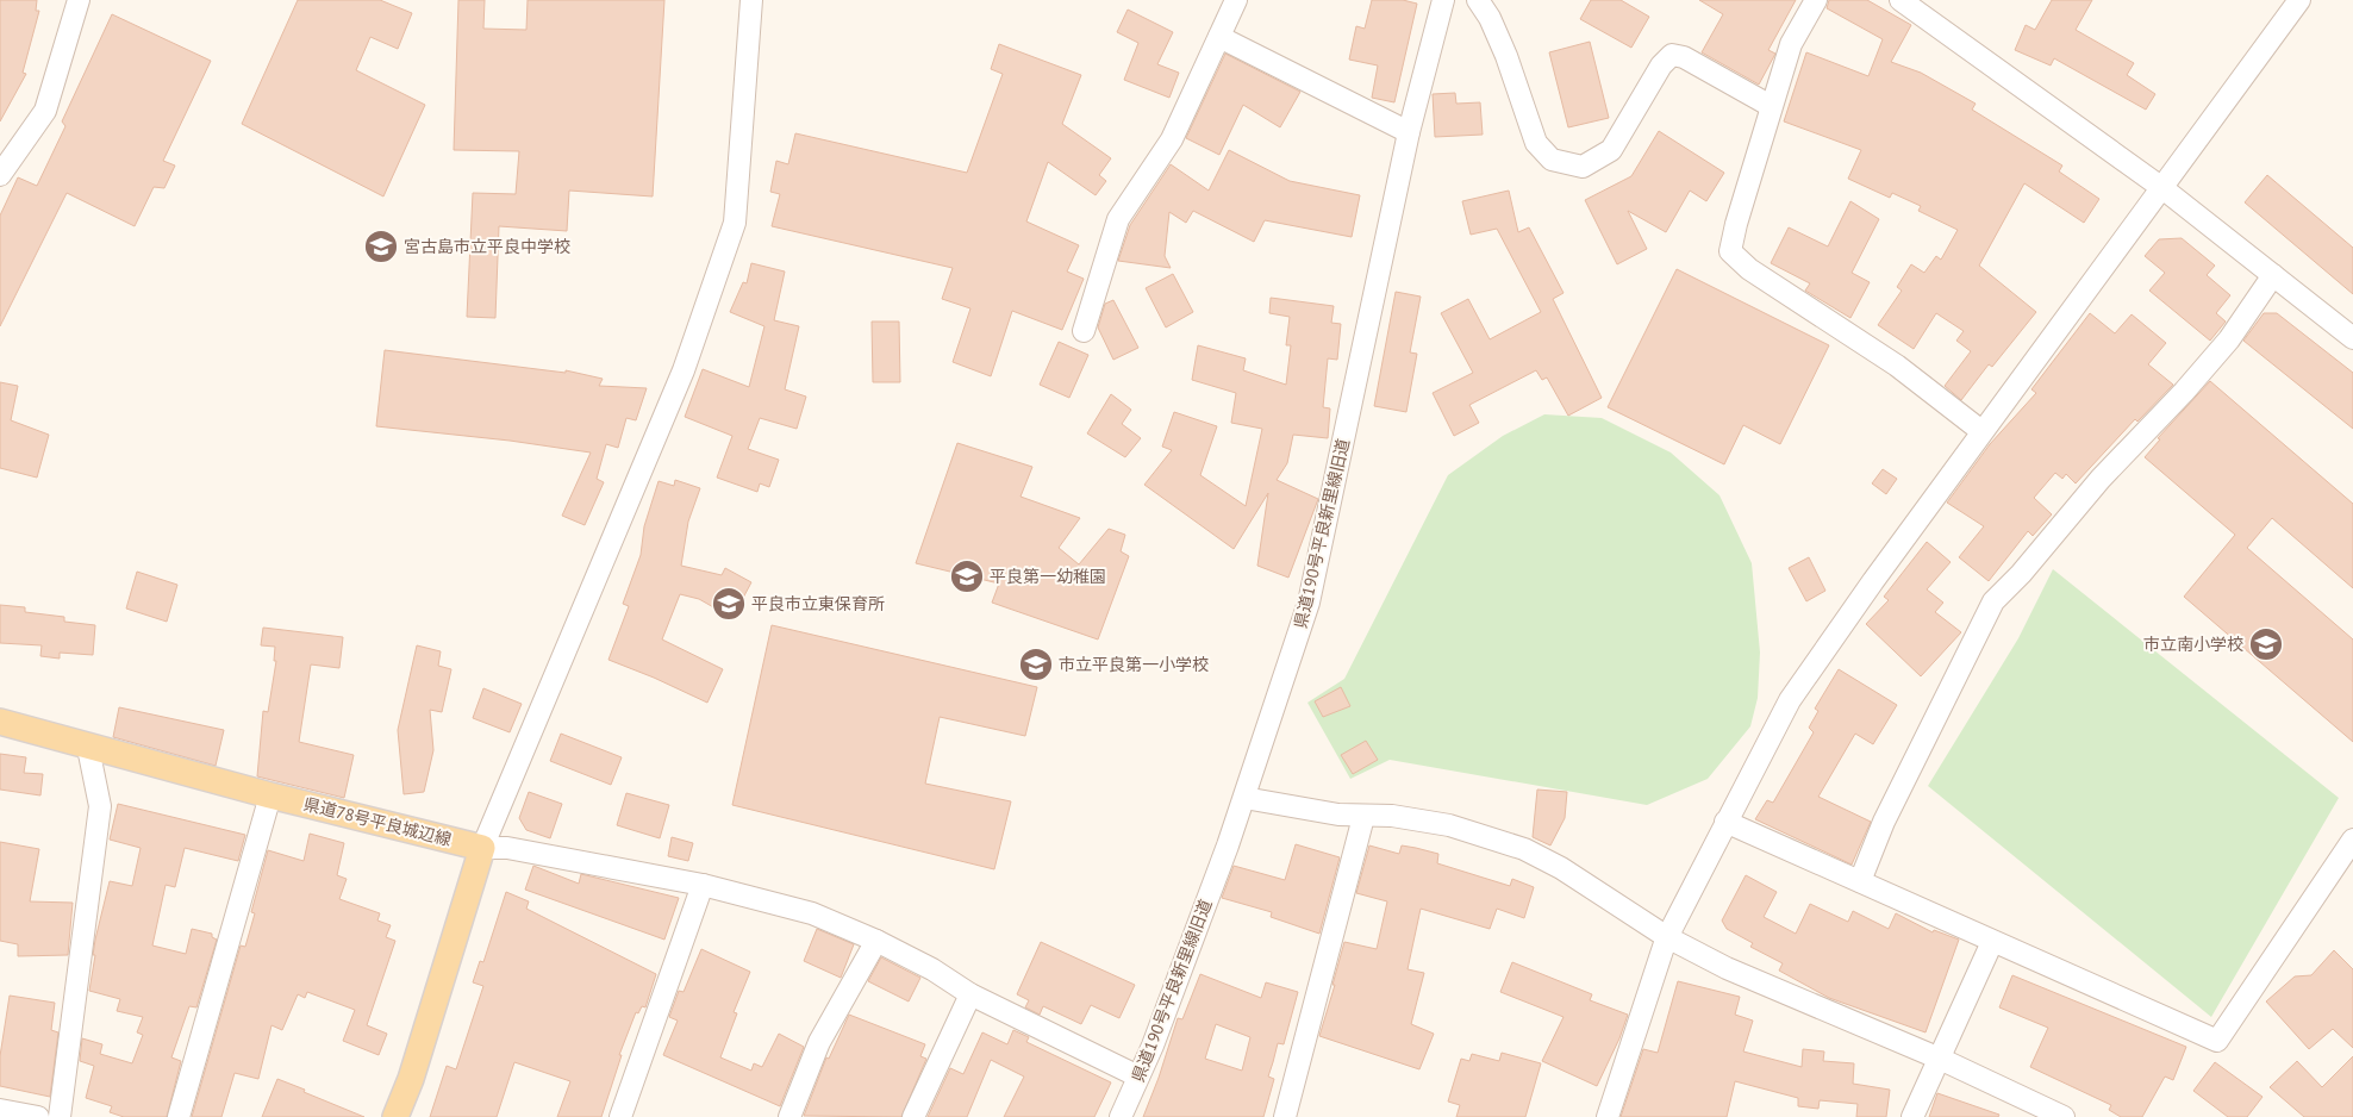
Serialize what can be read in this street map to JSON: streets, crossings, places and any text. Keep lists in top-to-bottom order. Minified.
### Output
{"streets":{"main road":["県道78号平良城辺線"],"street":["県道190号平良新里線旧道"]},"places":{"school or university":["宮古島市立平良中学校","平良第一幼稚園","平良市立東保育所","市立南小学校","市立平良第一小学校"]}}
